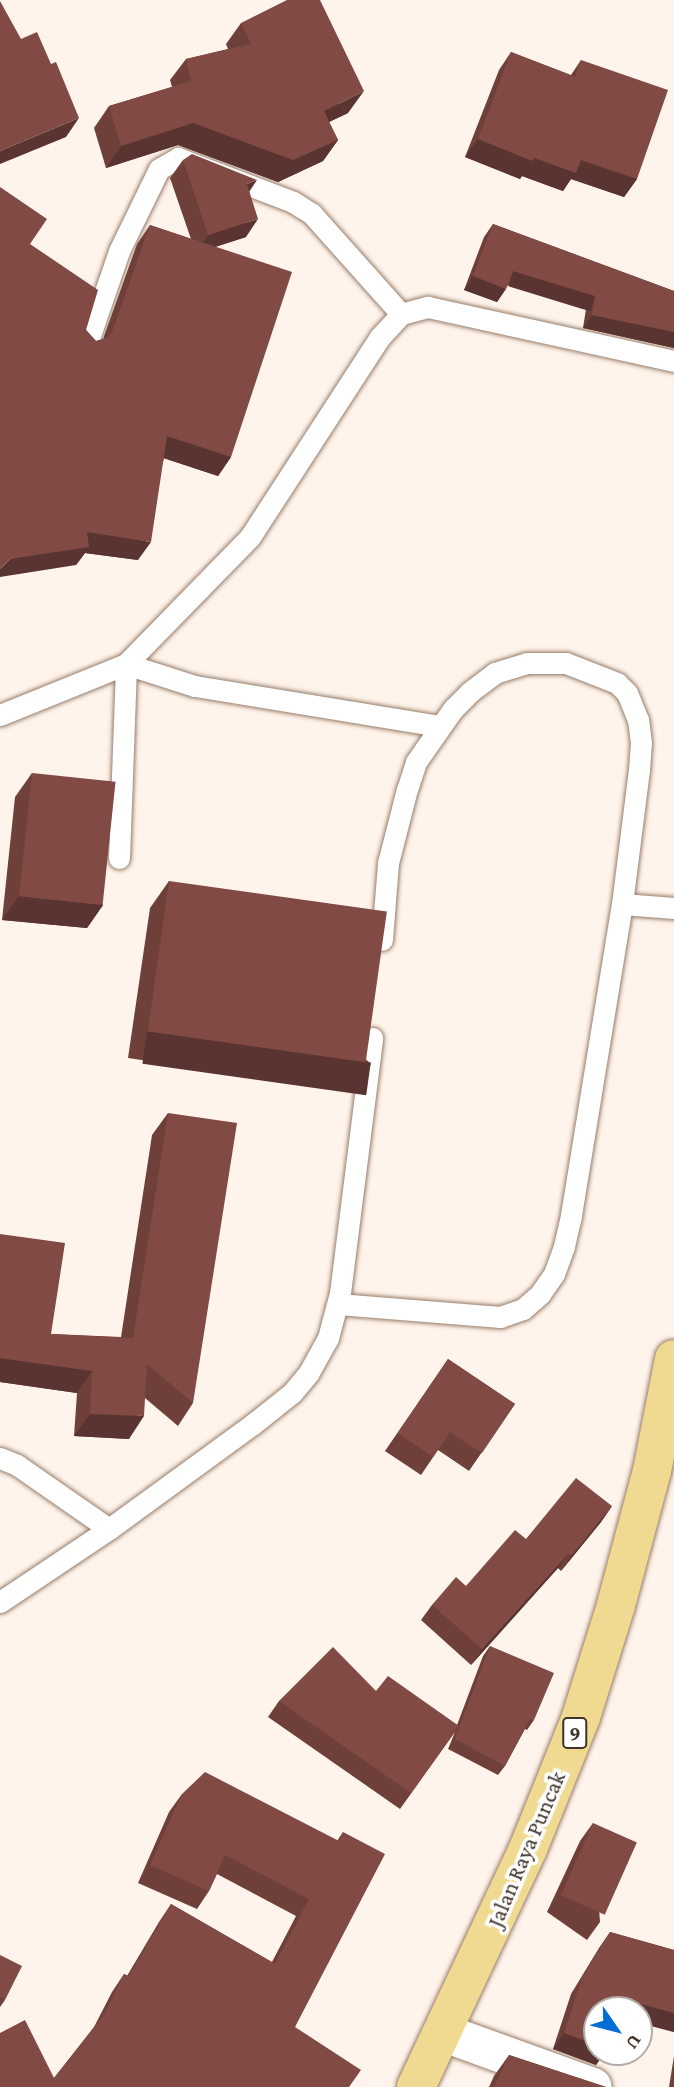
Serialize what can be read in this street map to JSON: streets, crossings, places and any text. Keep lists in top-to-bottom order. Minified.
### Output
{"streets":{"highway":["9","Jalan Raya Puncak"]},"north":"bottom right"}
